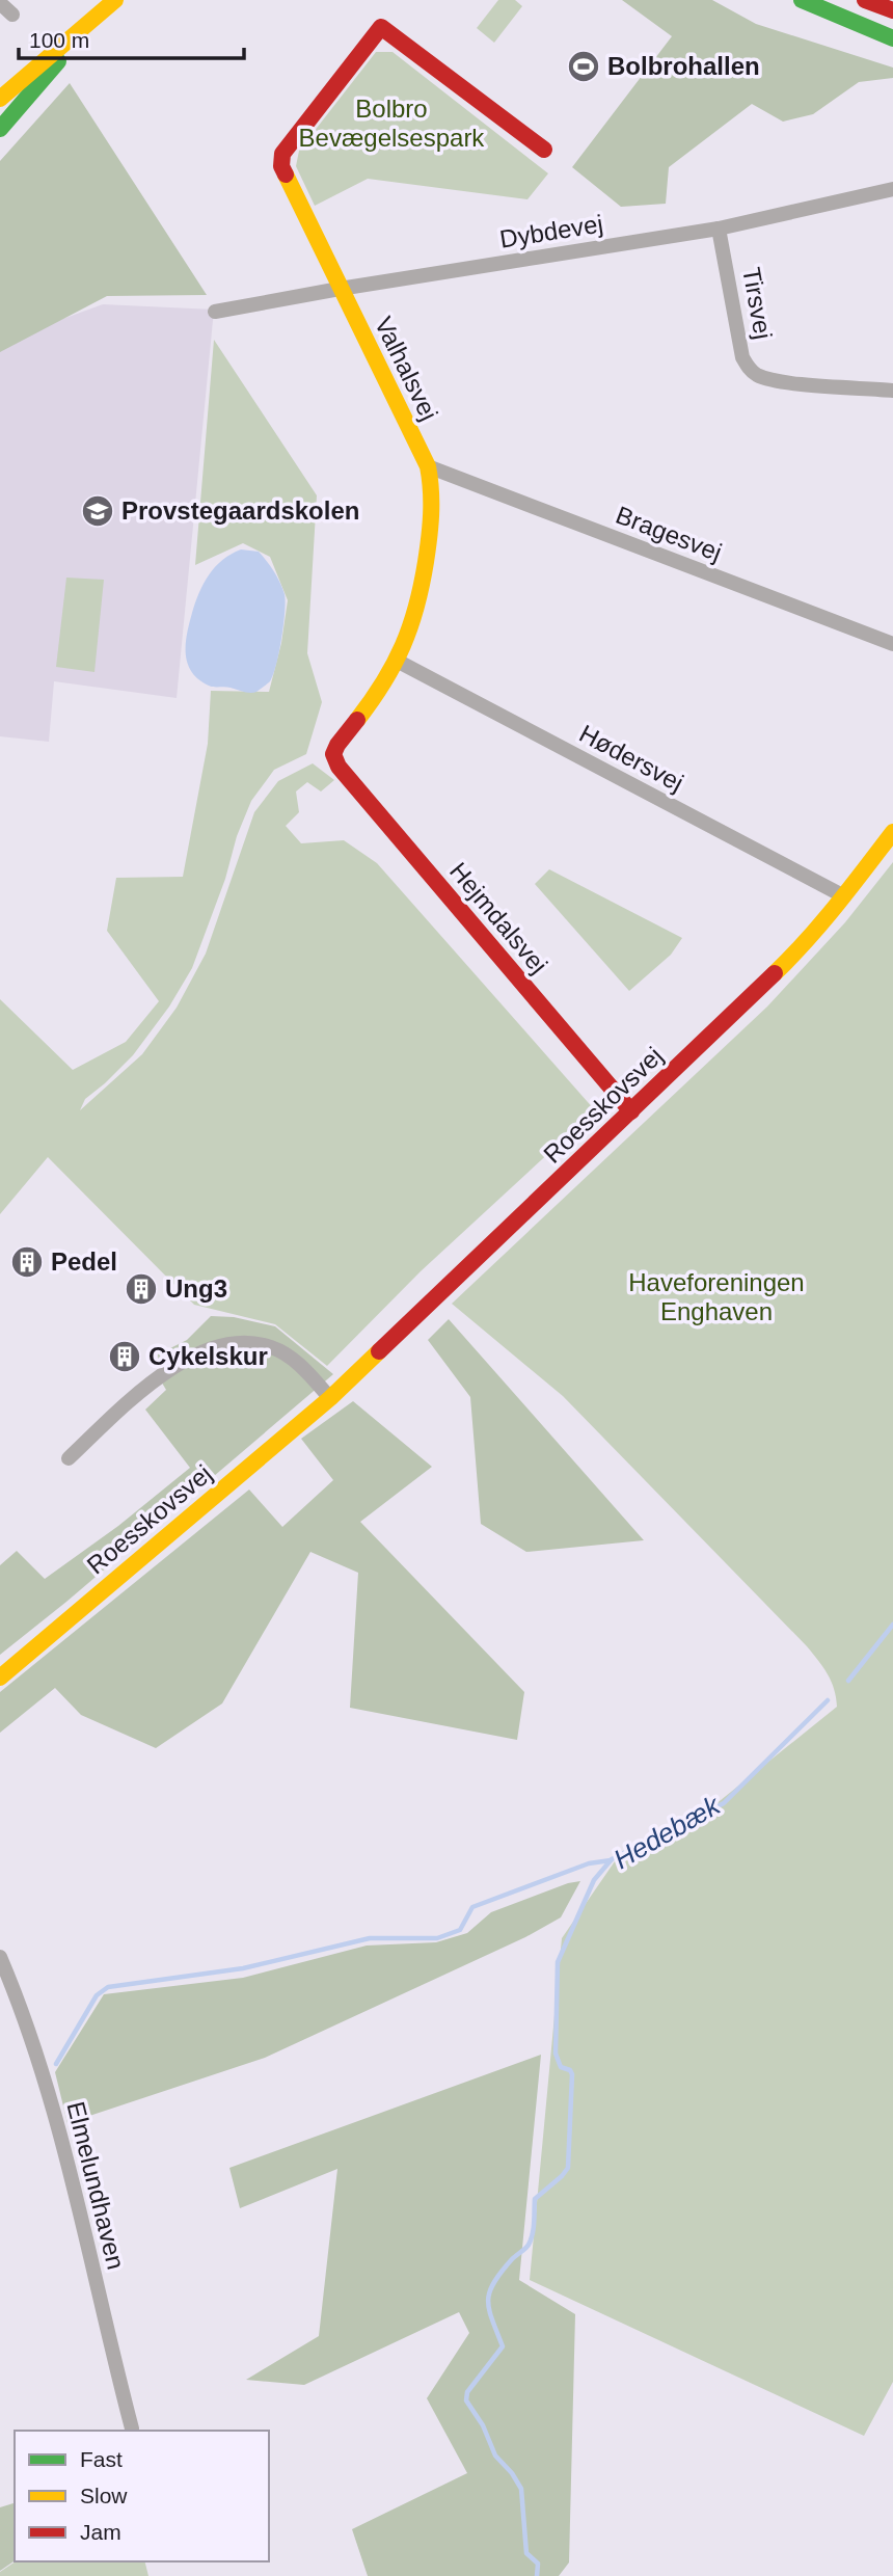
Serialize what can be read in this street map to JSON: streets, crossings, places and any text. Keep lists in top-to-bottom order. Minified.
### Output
{"streets":{"street":["Dybdevej","Tirsvej","Valhalsvej","Bragesvej","Hødersvej","Hejmdalsvej","Roesskovsvej","Elmelundhaven"]},"crossings":[["Dybdevej","Tirsvej"],["Dybdevej","Valhalsvej"],["Valhalsvej","Bragesvej"],["Valhalsvej","Hødersvej"],["Valhalsvej","Hejmdalsvej"],["Hødersvej","Roesskovsvej"],["Hejmdalsvej","Roesskovsvej"]],"water":["Hedebæk"],"parks":["Bolbro Bevægelsespark","Haveforeningen Enghaven"],"places":{"sports":["Bolbrohallen"],"school or university":["Provstegaardskolen"],"building":["Pedel","Ung3","Cykelskur"]},"legend":["Fast","Slow","Jam"],"scale_bar":"100 m"}
